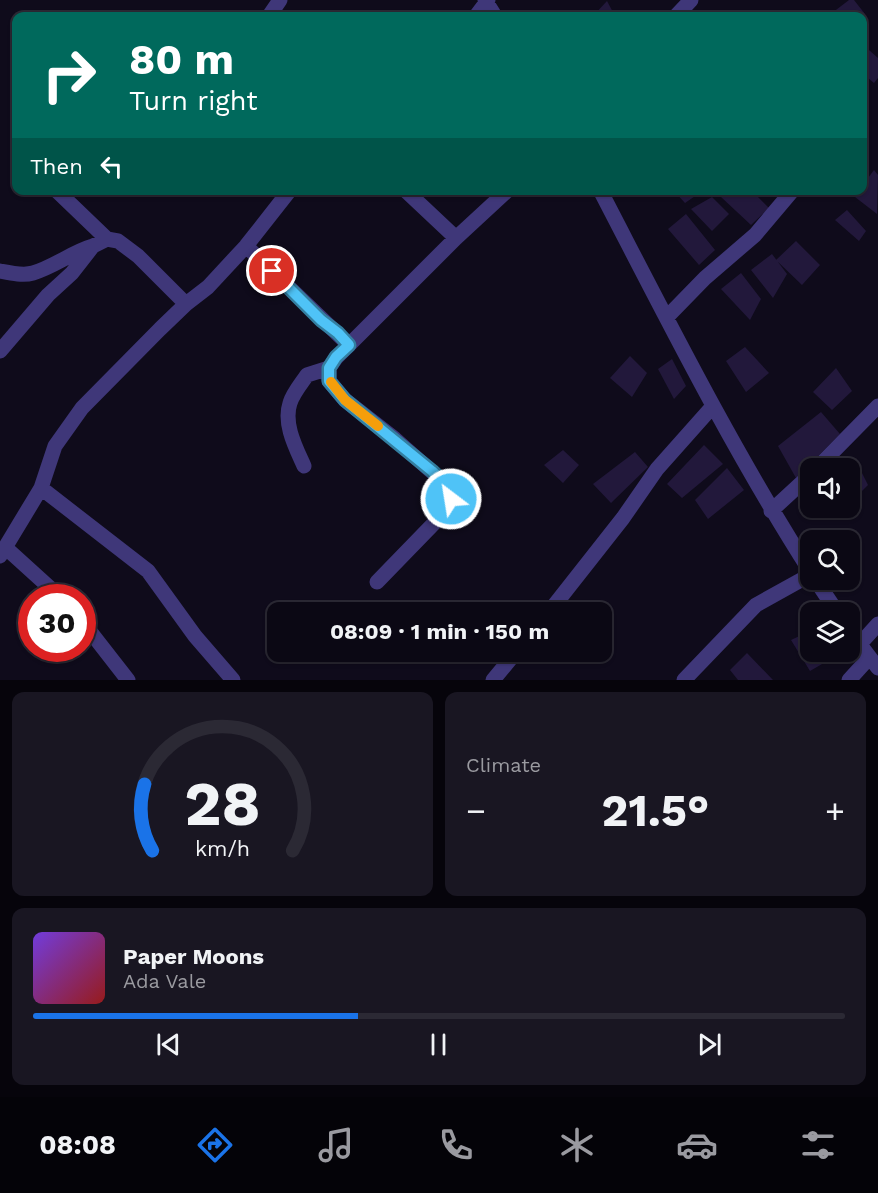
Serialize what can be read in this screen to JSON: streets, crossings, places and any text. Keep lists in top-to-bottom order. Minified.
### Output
{"page":{"turn":["80 m","Turn right"],"then":"Then","limit":"30","trip":"08:09 · 1 min · 150 m","tile":"Climate","heat":["−","21.5°","+"],"song":["Paper Moons","Ada Vale"],"tabs":"08:08","gauge":["28","km/h"]}}
